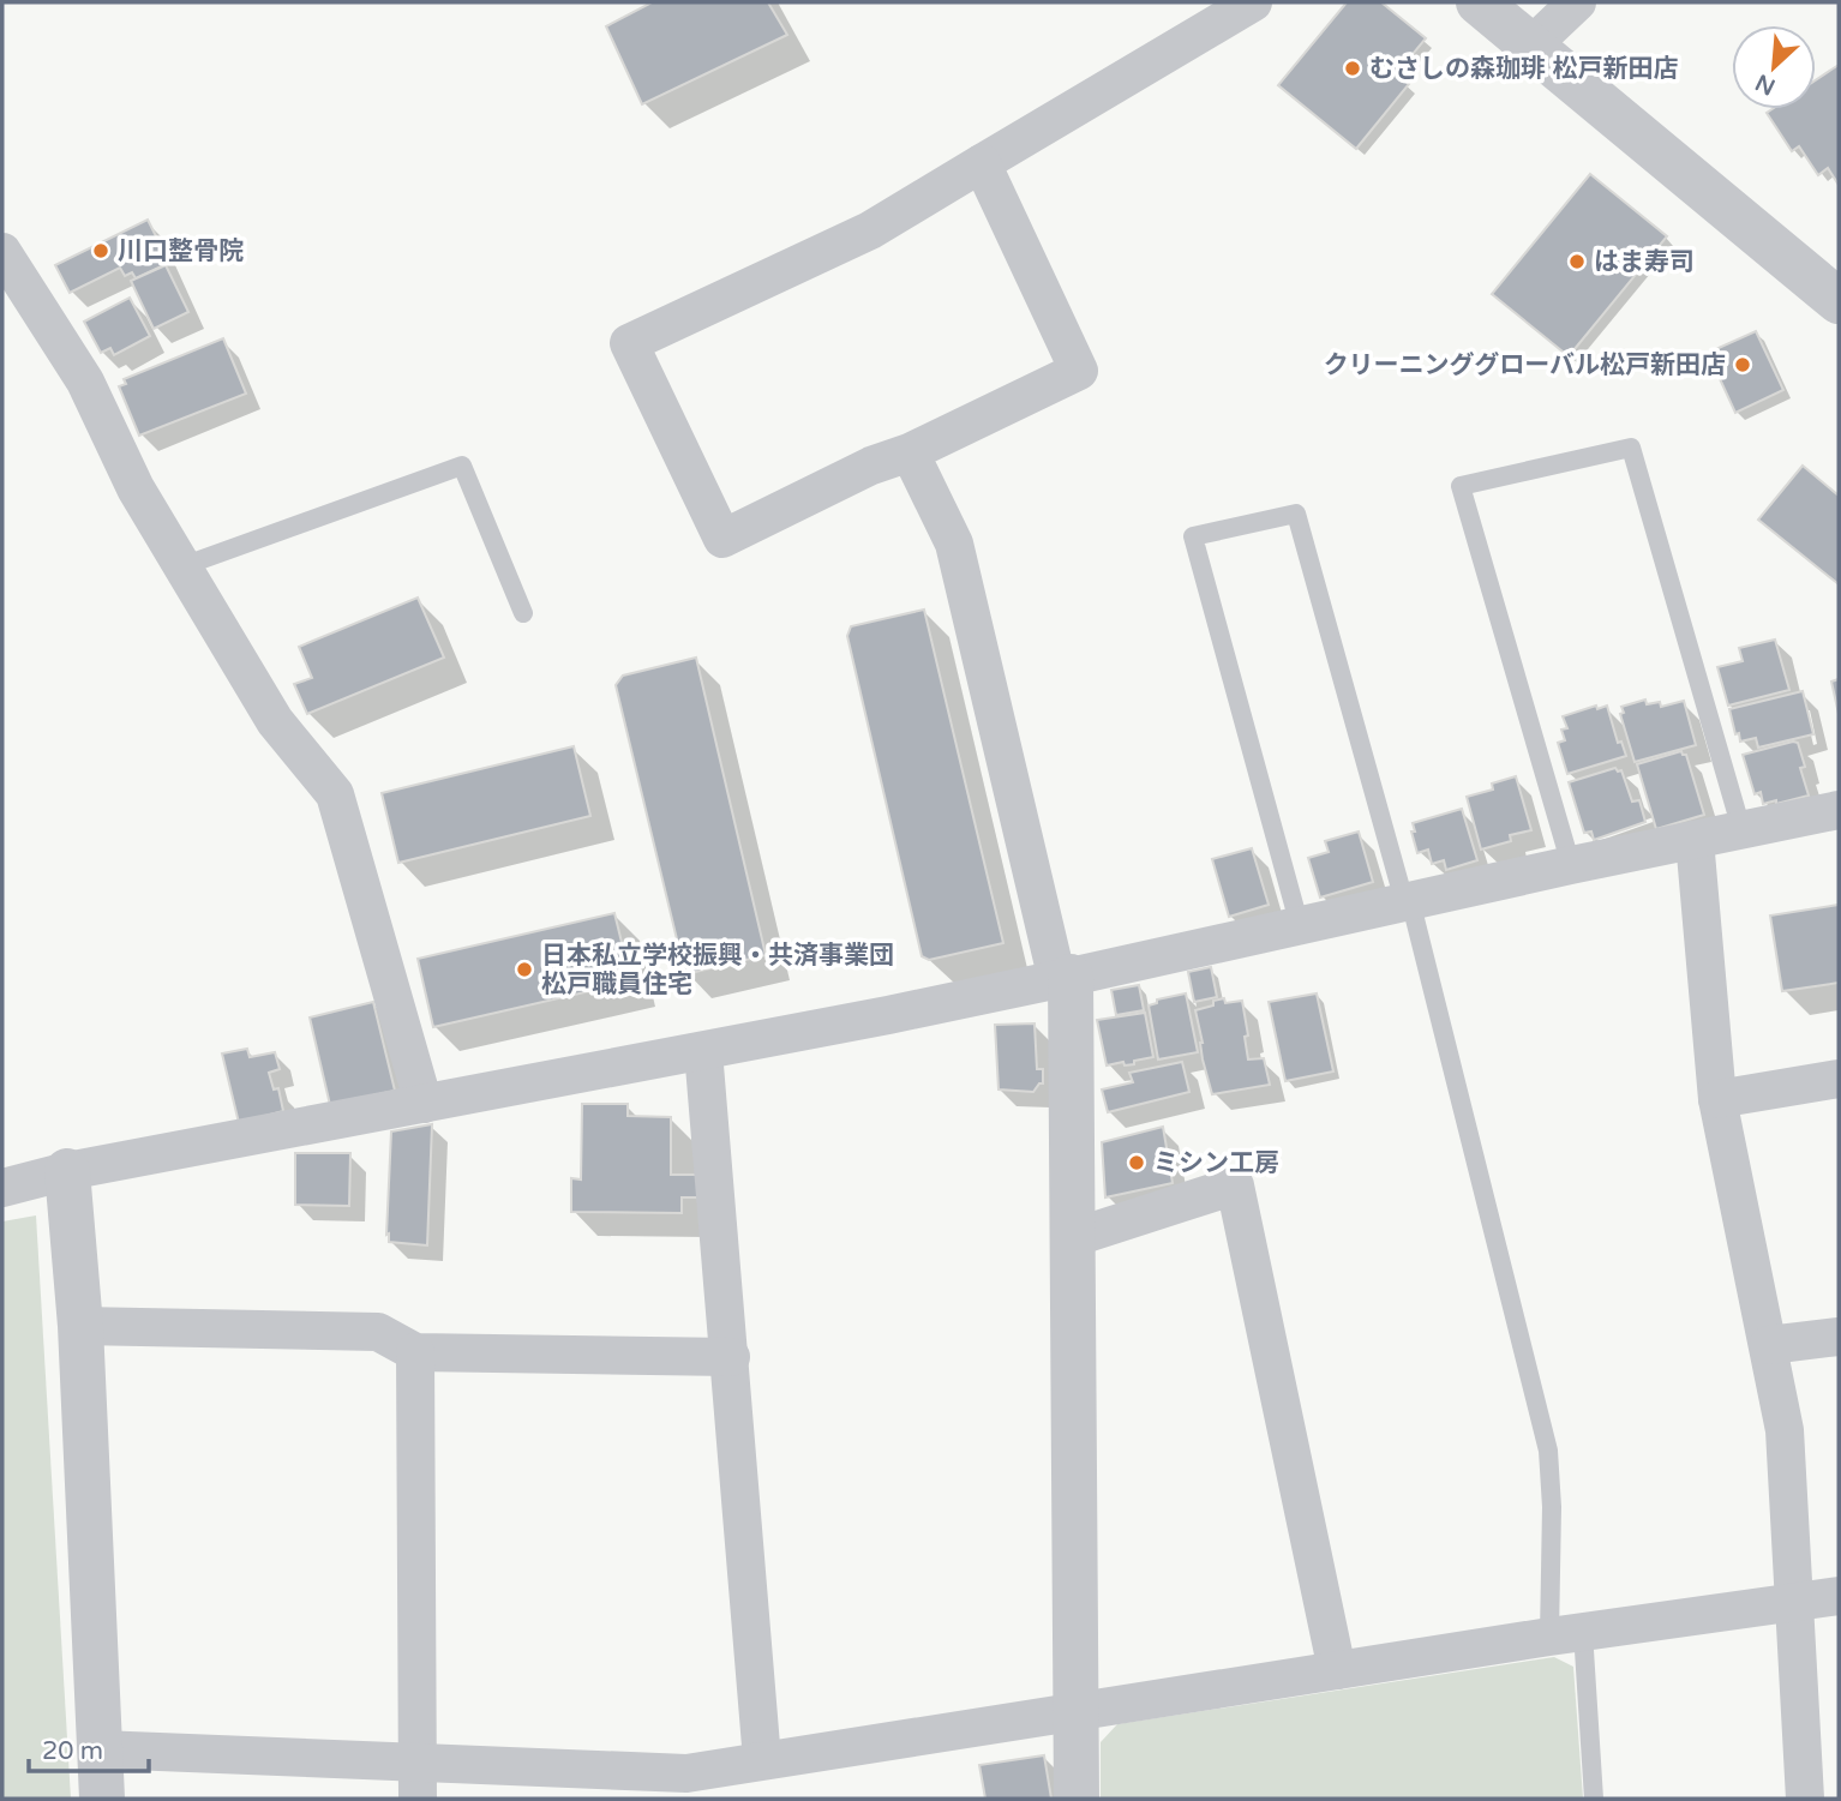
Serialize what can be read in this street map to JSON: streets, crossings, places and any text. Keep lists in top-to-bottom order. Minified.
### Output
{"places":["むさしの森珈琲 松戸新田店","川口整骨院","はま寿司","クリーニンググローバル松戸新田店","日本私立学校振興・共済事業団 松戸職員住宅","ミシン工房"],"scale_bar":"20 m","north":"bottom left"}
